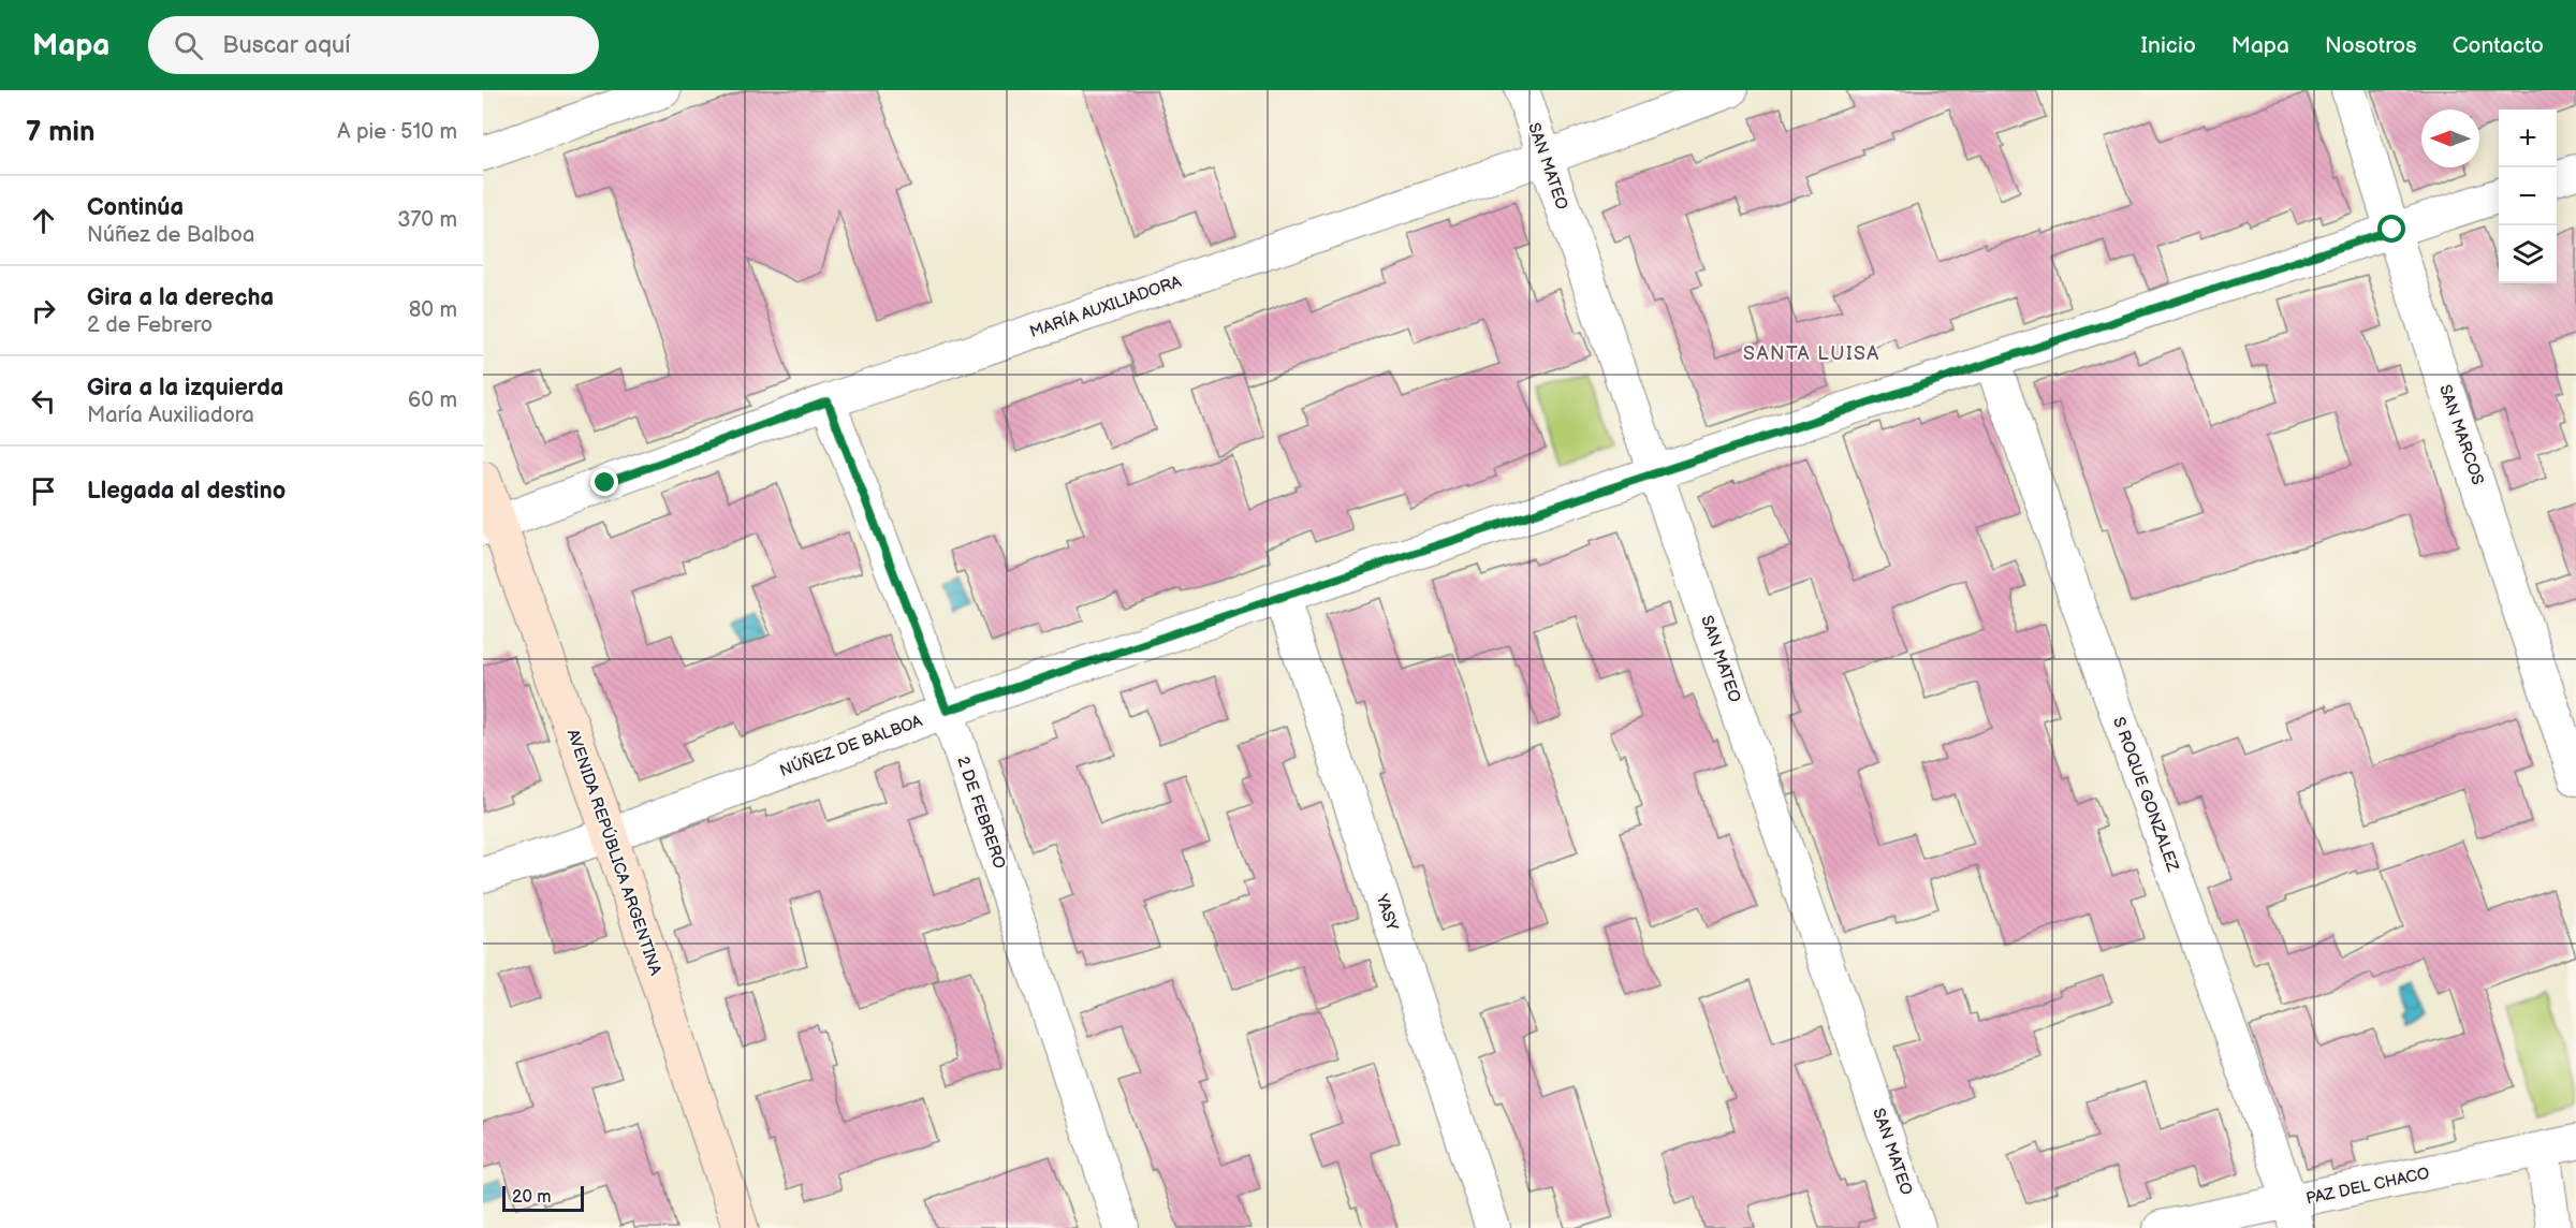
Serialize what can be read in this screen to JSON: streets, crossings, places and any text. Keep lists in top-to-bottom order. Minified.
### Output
{"streets":{"main road":["AVENIDA REPÚBLICA ARGENTINA"],"street":["SAN MATEO","MARÍA AUXILIADORA","SAN MARCOS","NÚÑEZ DE BALBOA","S ROQUE GONZALEZ","2 DE FEBRERO","YASY","PAZ DEL CHACO"]},"crossings":[["SAN MATEO","MARÍA AUXILIADORA"],["SAN MATEO","NÚÑEZ DE BALBOA"],["MARÍA AUXILIADORA","2 DE FEBRERO"],["MARÍA AUXILIADORA","AVENIDA REPÚBLICA ARGENTINA"],["SAN MARCOS","NÚÑEZ DE BALBOA"],["NÚÑEZ DE BALBOA","S ROQUE GONZALEZ"],["NÚÑEZ DE BALBOA","2 DE FEBRERO"],["NÚÑEZ DE BALBOA","AVENIDA REPÚBLICA ARGENTINA"],["NÚÑEZ DE BALBOA","YASY"],["S ROQUE GONZALEZ","PAZ DEL CHACO"]],"districts":["SANTA LUISA"],"scale_bar":"20 m","north":"left","page":{"header":"Mapa","search":"Buscar aquí","nav":["Inicio","Mapa","Nosotros","Contacto"],"heading":["7 min","A pie · 510 m"],"map_buttons":["+","−"],"list":[["Continúa","Núñez de Balboa","370 m"],["Gira a la derecha","2 de Febrero","80 m"],["Gira a la izquierda","María Auxiliadora","60 m"],"Llegada al destino"],"scale":"20 m"}}
